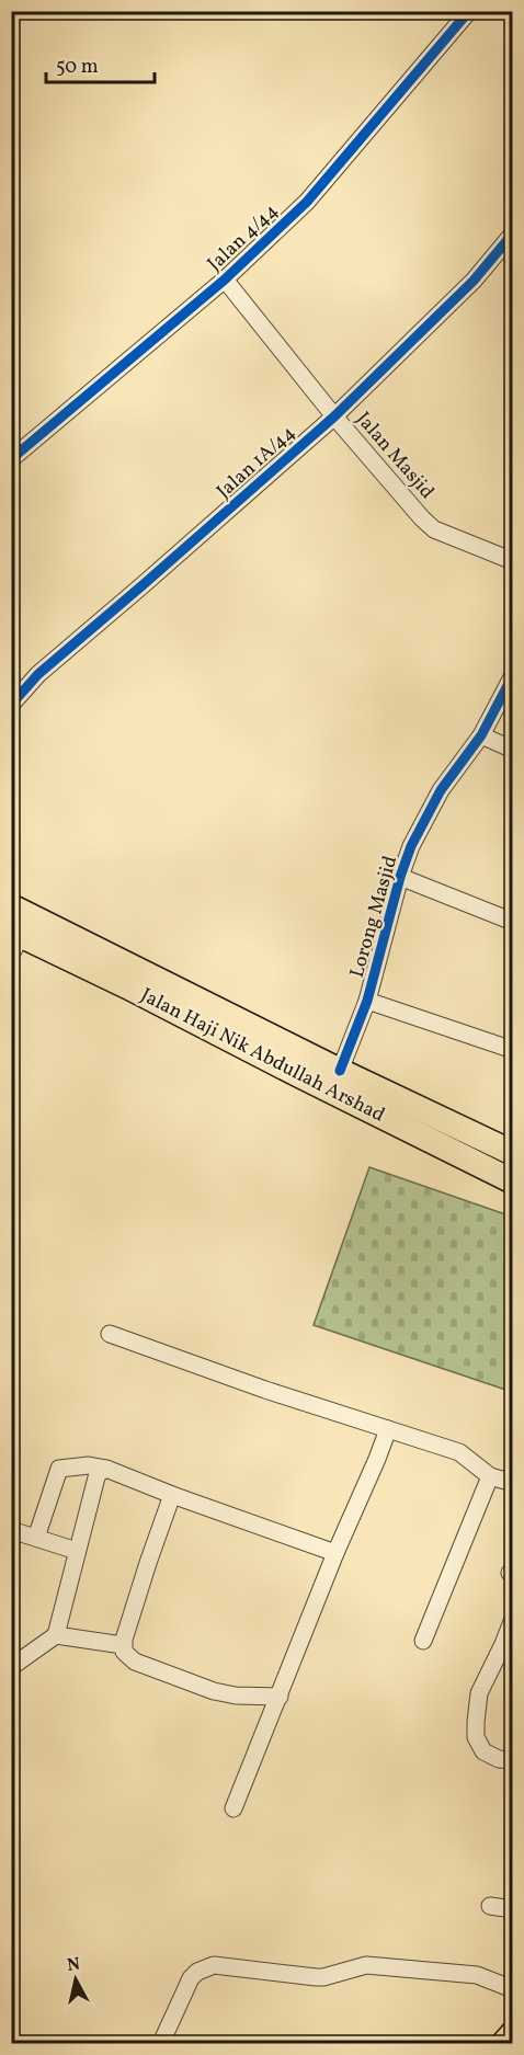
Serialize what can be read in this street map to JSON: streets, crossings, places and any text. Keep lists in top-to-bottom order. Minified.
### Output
{"streets":{"main road":["Jalan Haji Nik Abdullah Arshad"],"street":["Jalan 4/44","Jalan Masjid","Jalan 1A/44","Lorong Masjid"]},"crossings":[["Jalan 4/44","Jalan Masjid"],["Jalan Masjid","Jalan 1A/44"],["Lorong Masjid","Jalan Haji Nik Abdullah Arshad"]],"scale_bar":"50 m","north":"top"}
